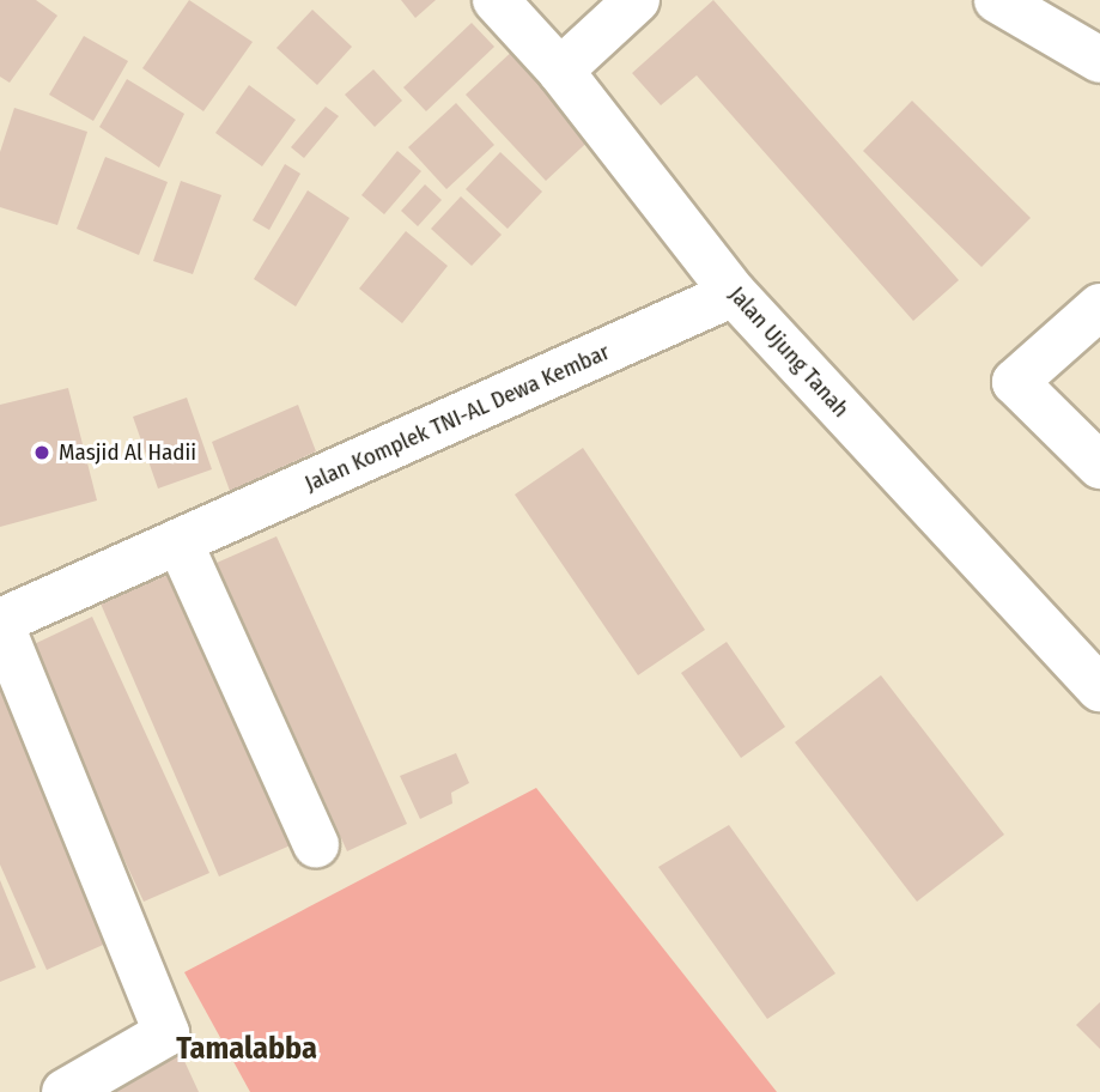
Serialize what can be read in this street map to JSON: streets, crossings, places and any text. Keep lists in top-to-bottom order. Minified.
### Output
{"streets":{"street":["Jalan Ujung Tanah","Jalan Komplek TNI-AL Dewa Kembar"]},"crossings":[["Jalan Ujung Tanah","Jalan Komplek TNI-AL Dewa Kembar"]],"districts":["Tamalabba"],"places":["Masjid Al Hadii"]}
